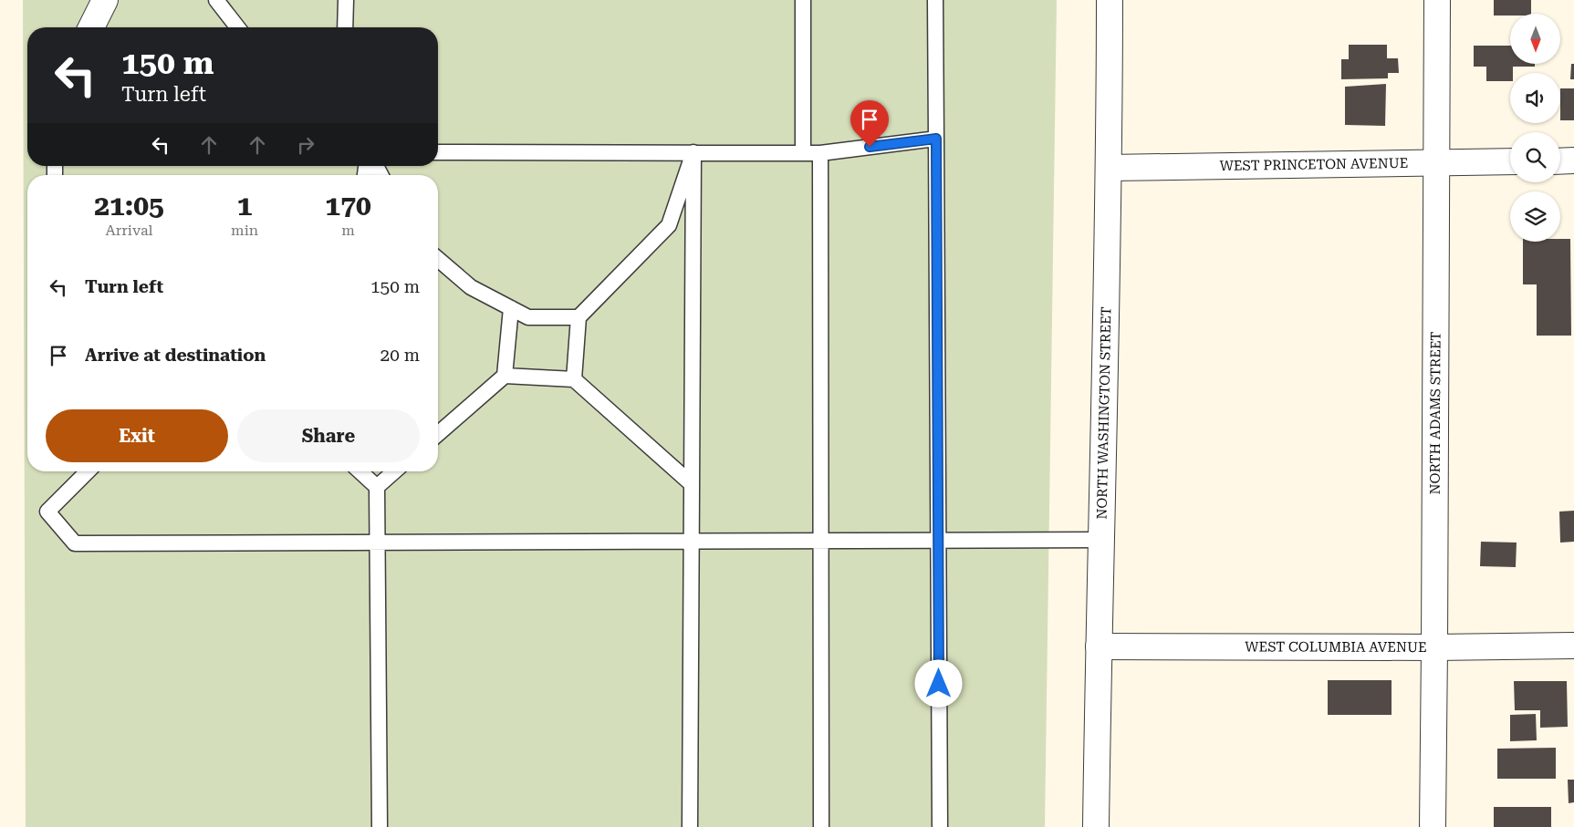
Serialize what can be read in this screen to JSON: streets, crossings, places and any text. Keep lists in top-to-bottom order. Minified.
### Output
{"streets":{"street":["WEST PRINCETON AVENUE","NORTH WASHINGTON STREET","NORTH ADAMS STREET","WEST COLUMBIA AVENUE"]},"crossings":[["WEST PRINCETON AVENUE","NORTH WASHINGTON STREET"],["WEST PRINCETON AVENUE","NORTH ADAMS STREET"],["NORTH WASHINGTON STREET","WEST COLUMBIA AVENUE"],["NORTH ADAMS STREET","WEST COLUMBIA AVENUE"]],"north":"bottom","page":{"turn":["150 m","Turn left"],"eta":["21:05","Arrival","1","min","170","m"],"list":[{"name":"Turn left","value":"150 m"},{"name":"Arrive at destination","value":"20 m"}],"buttons":["Exit","Share"]}}
